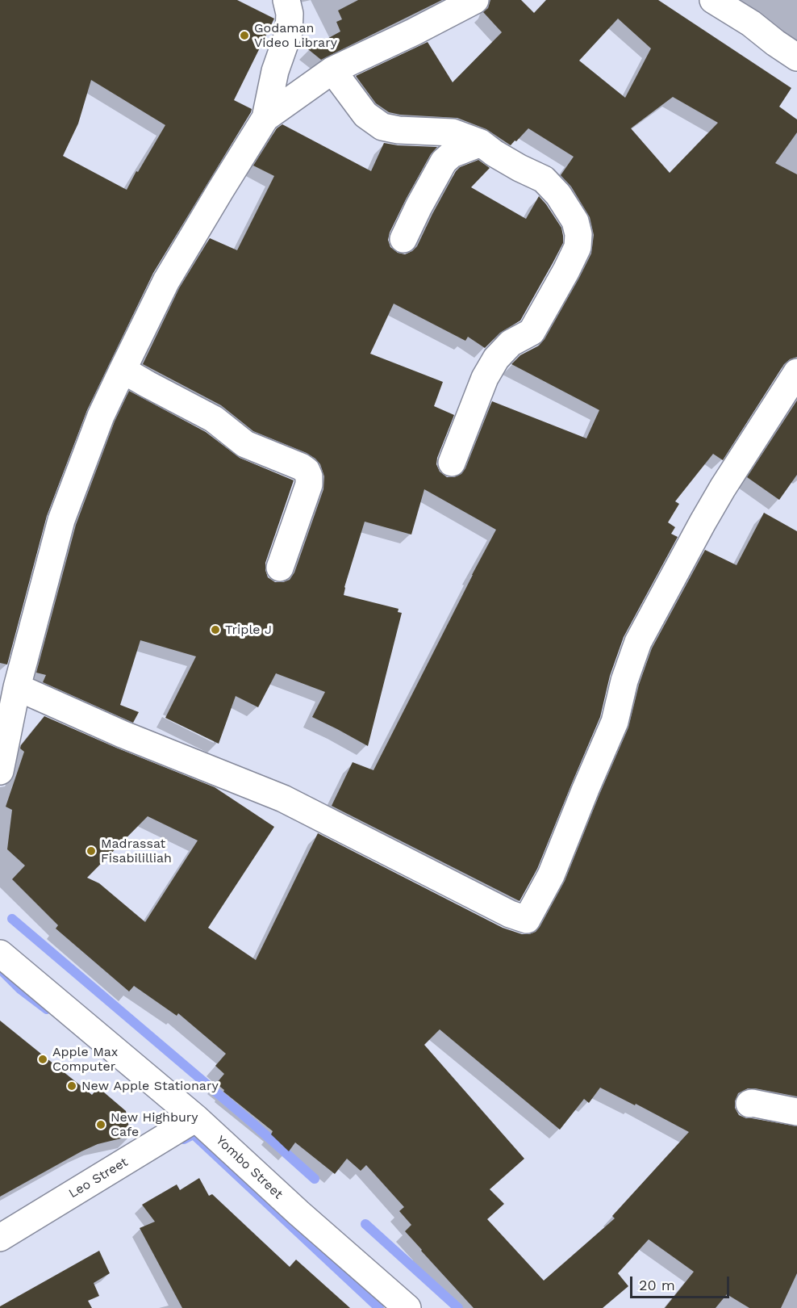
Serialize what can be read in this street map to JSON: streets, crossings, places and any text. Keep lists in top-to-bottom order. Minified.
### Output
{"streets":{"street":["Yombo Street","Leo Street"]},"crossings":[["Yombo Street","Leo Street"]],"places":["Godaman Video Library","Triple J","Madrassat Fisabililliah","Apple Max Computer","New Apple Stationary","New Highbury Cafe"],"scale_bar":"20 m"}
